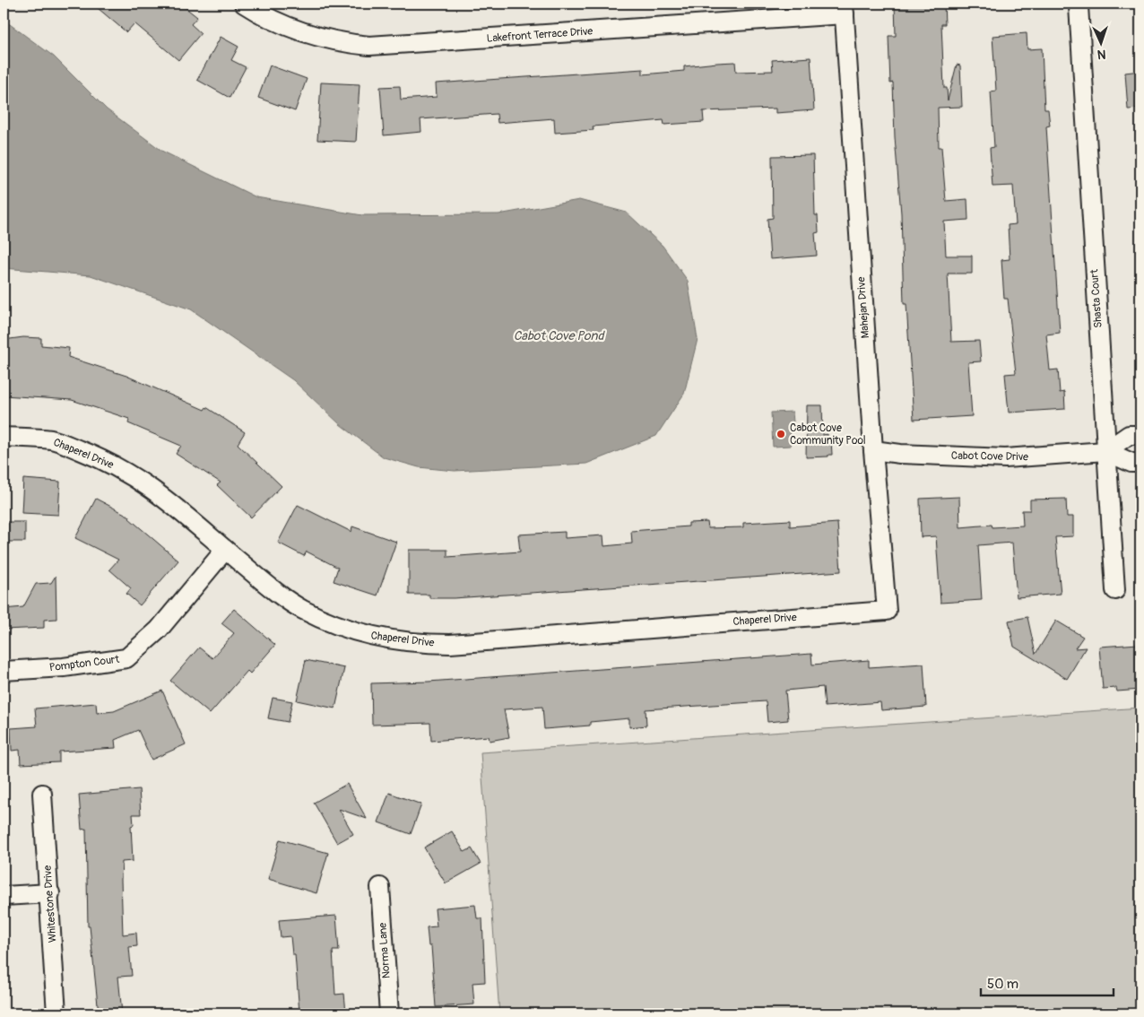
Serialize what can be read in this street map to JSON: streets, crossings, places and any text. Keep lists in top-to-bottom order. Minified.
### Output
{"streets":{"street":["Lakefront Terrace Drive","Shasta Court","Mahejan Drive","Chaperel Drive","Cabot Cove Drive","Pompton Court","Whitestone Drive","Norma Lane"]},"crossings":[["Lakefront Terrace Drive","Mahejan Drive"],["Shasta Court","Cabot Cove Drive"],["Mahejan Drive","Chaperel Drive"],["Mahejan Drive","Cabot Cove Drive"],["Chaperel Drive","Pompton Court"]],"water":["Cabot Cove Pond"],"places":["Cabot Cove Community Pool"],"scale_bar":"50 m","north":"bottom"}
